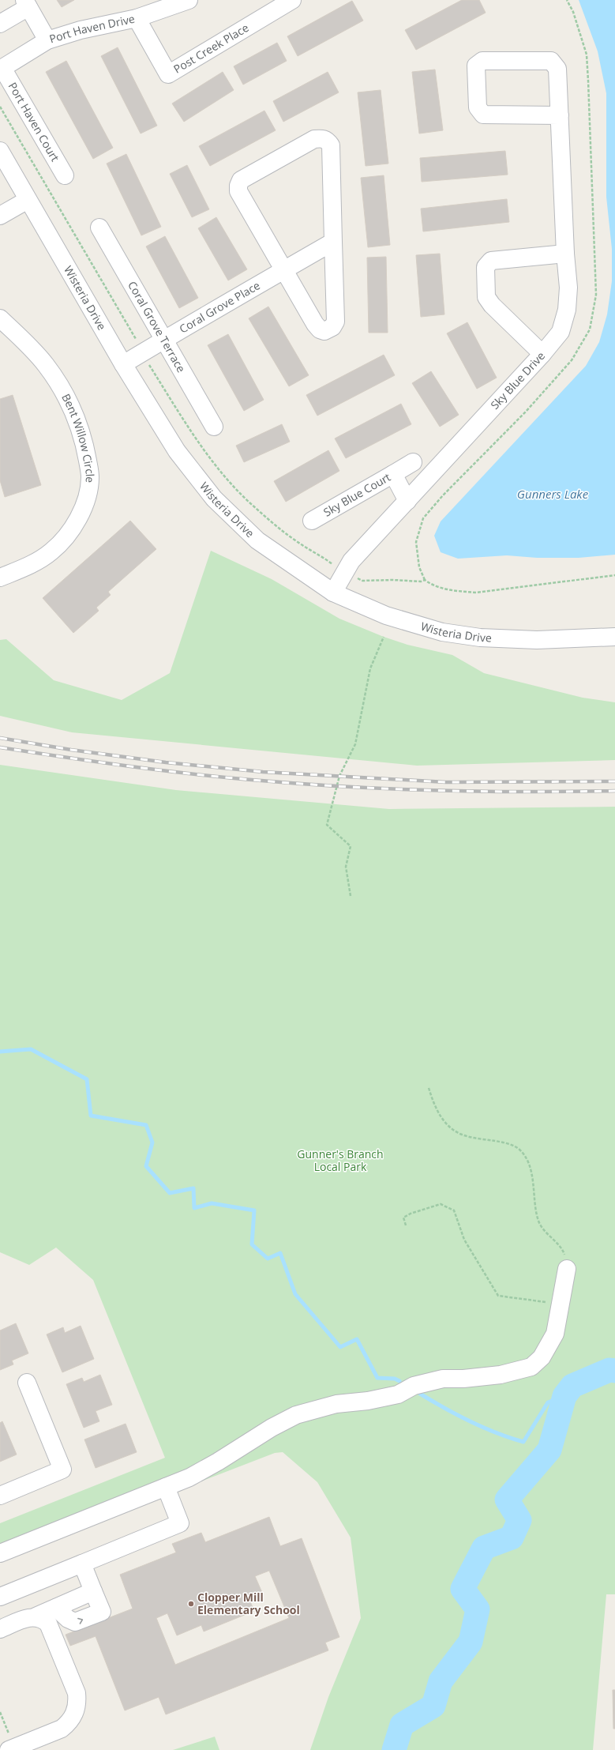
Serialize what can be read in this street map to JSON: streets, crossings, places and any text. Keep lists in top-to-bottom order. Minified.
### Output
{"streets":{"street":["Port Haven Drive","Post Creek Place","Port Haven Court","Wisteria Drive","Coral Grove Place","Coral Grove Terrace","Sky Blue Drive","Bent Willow Circle","Sky Blue Court"]},"crossings":[["Port Haven Drive","Post Creek Place"],["Port Haven Drive","Port Haven Court"],["Wisteria Drive","Coral Grove Place"],["Wisteria Drive","Sky Blue Drive"],["Coral Grove Place","Coral Grove Terrace"],["Sky Blue Drive","Sky Blue Court"]],"water":["Gunners Lake"],"parks":["Gunner's Branch Local Park"],"places":["Clopper Mill Elementary School"]}
